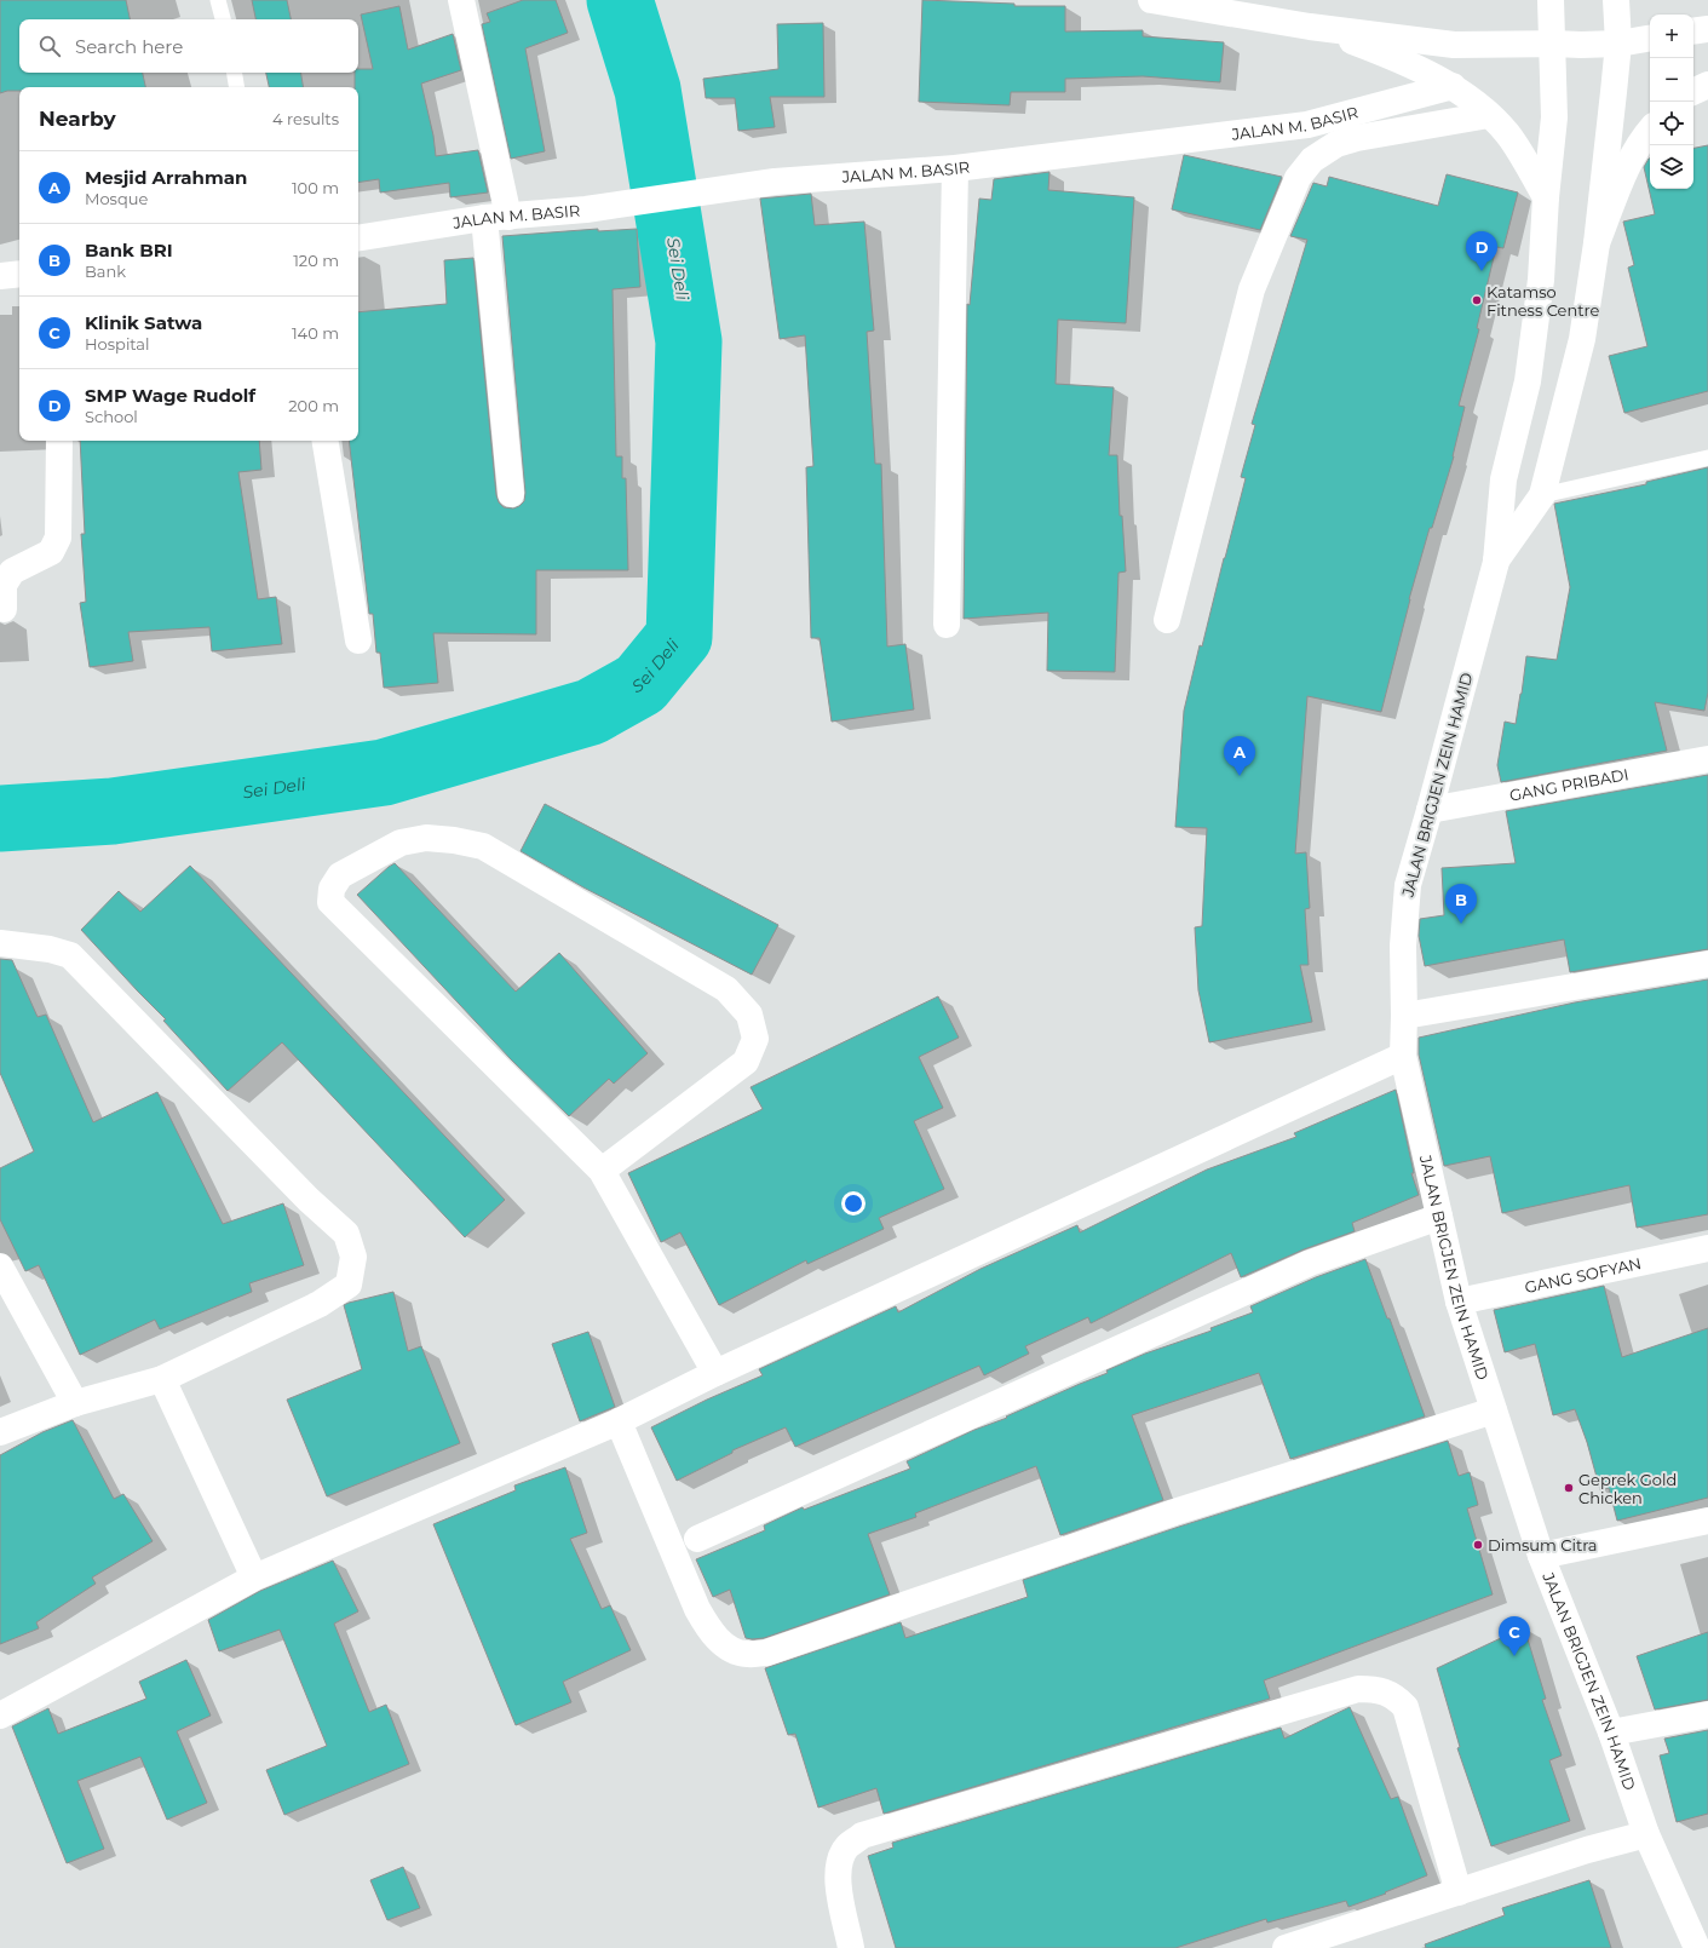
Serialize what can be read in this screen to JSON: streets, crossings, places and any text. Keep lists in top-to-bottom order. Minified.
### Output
{"streets":{"main road":["JALAN M. BASIR","JALAN BRIGJEN ZEIN HAMID","GANG PRIBADI","GANG SOFYAN"]},"crossings":[["JALAN BRIGJEN ZEIN HAMID","GANG PRIBADI"],["JALAN BRIGJEN ZEIN HAMID","GANG SOFYAN"]],"water":["Sei Deli"],"places":["Katamso Fitness Centre","Geprek Gold Chicken","Dimsum Citra"],"page":{"map_buttons":["+","−"],"search":"Search here","heading":["Nearby","4 results"],"list":[{"mark":"A","name":"Mesjid Arrahman","note":"Mosque","value":"100 m"},{"mark":"B","name":"Bank BRI","note":"Bank","value":"120 m"},{"mark":"C","name":"Klinik Satwa","note":"Hospital","value":"140 m"},{"mark":"D","name":"SMP Wage Rudolf","note":"School","value":"200 m"}],"pins":["D","A","B","C"]}}
